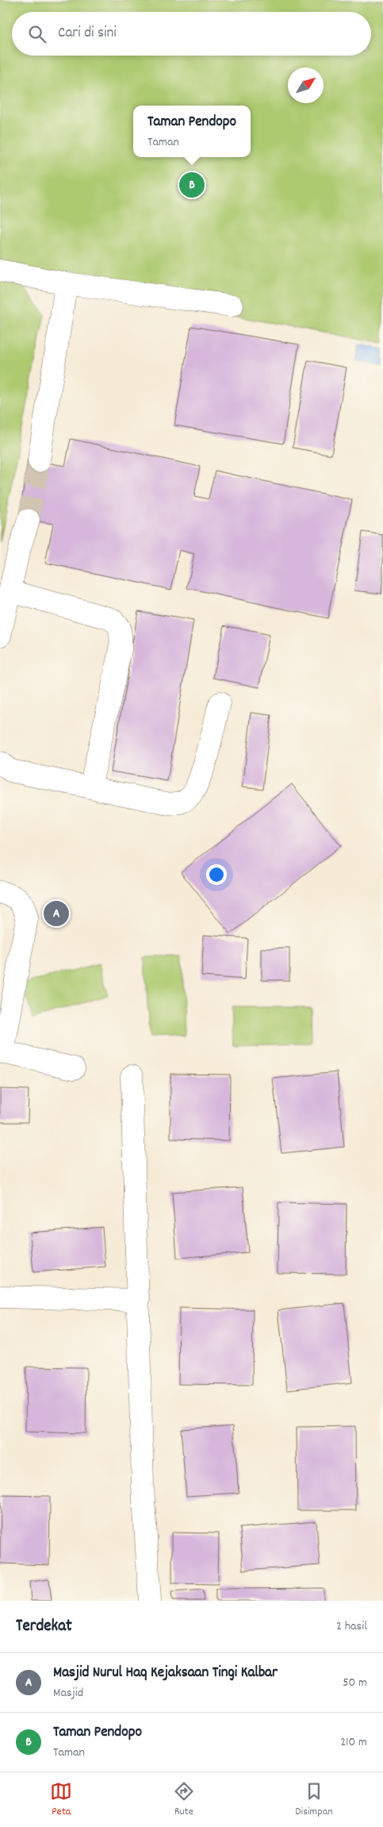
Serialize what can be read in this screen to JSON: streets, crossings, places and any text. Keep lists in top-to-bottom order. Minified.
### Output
{"north":"top right","page":{"search":"Cari di sini","popup":["Taman Pendopo","Taman"],"pins":["B","A"],"heading":["Terdekat","2 hasil"],"list":[{"mark":"A","name":"Masjid Nurul Haq Kejaksaan Tingi Kalbar","note":"Masjid","value":"50 m"},{"mark":"B","name":"Taman Pendopo","note":"Taman","value":"210 m"}],"nav":["Peta","Rute","Disimpan"]}}
